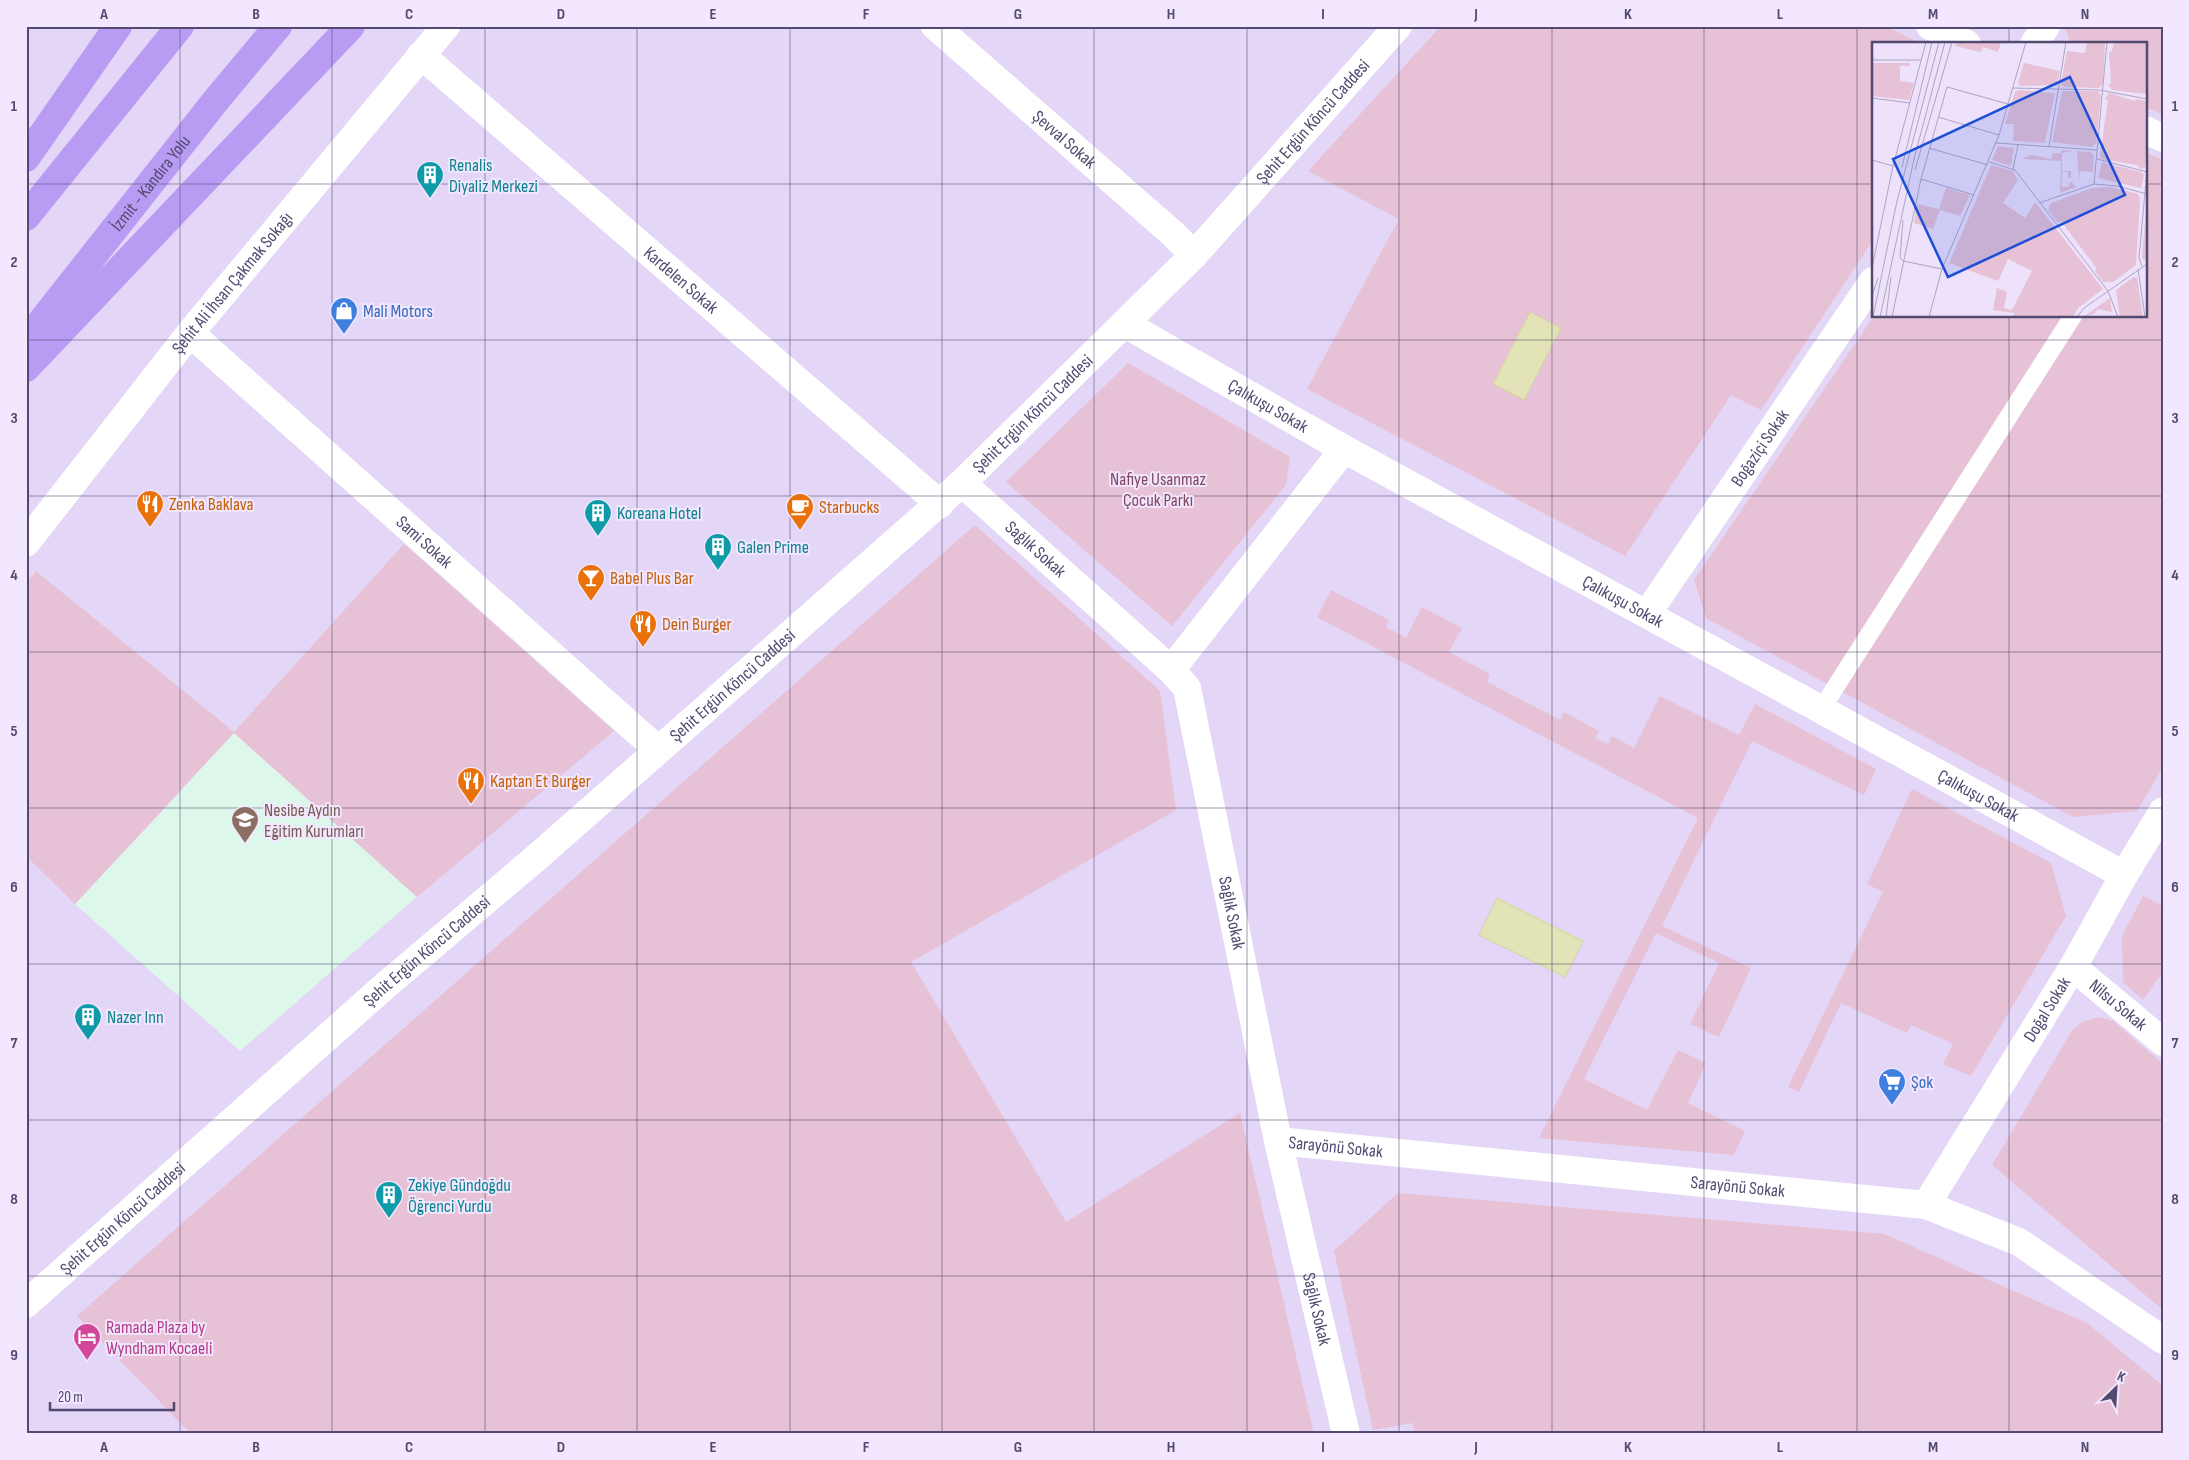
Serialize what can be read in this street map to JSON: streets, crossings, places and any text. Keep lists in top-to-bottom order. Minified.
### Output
{"streets":{"highway":["İzmit - Kandıra Yolu"],"street":["Şehit Ergün Köncü Caddesi","Şevval Sokak","Kardelen Sokak","Şehit Ali İhsan Çakmak Sokağı","Çalıkuşu Sokak","Boğaziçi Sokak","Sami Sokak","Sağlık Sokak","Nilsu Sokak","Doğal Sokak","Sarayönü Sokak"]},"crossings":[["Şehit Ergün Köncü Caddesi","Şevval Sokak"],["Şehit Ergün Köncü Caddesi","Kardelen Sokak"],["Şehit Ergün Köncü Caddesi","Çalıkuşu Sokak"],["Şehit Ergün Köncü Caddesi","Sami Sokak"],["Şehit Ergün Köncü Caddesi","Sağlık Sokak"],["Kardelen Sokak","Şehit Ali İhsan Çakmak Sokağı"],["Şehit Ali İhsan Çakmak Sokağı","Sami Sokak"],["Çalıkuşu Sokak","Boğaziçi Sokak"],["Çalıkuşu Sokak","Doğal Sokak"],["Sağlık Sokak","Sarayönü Sokak"],["Nilsu Sokak","Doğal Sokak"],["Doğal Sokak","Sarayönü Sokak"]],"parks":["Nafiye Usanmaz Çocuk Parkı"],"places":{"building":["Renalis Diyaliz Merkezi","Koreana Hotel","Galen Prime","Nazer Inn","Zekiye Gündoğdu Öğrenci Yurdu"],"shop":["Mali Motors"],"restaurant":["Zenka Baklava","Dein Burger","Kaptan Et Burger"],"cafe":["Starbucks"],"bar":["Babel Plus Bar"],"school or university":["Nesibe Aydın Eğitim Kurumları"],"supermarket":["Şok"],"hotel":["Ramada Plaza by Wyndham Kocaeli"]},"scale_bar":"20 m","north":"top right","grid":{"columns":["A","B","C","D","E","F","G","H","I","J","K","L","M","N"],"rows":["1","2","3","4","5","6","7","8","9"]}}
